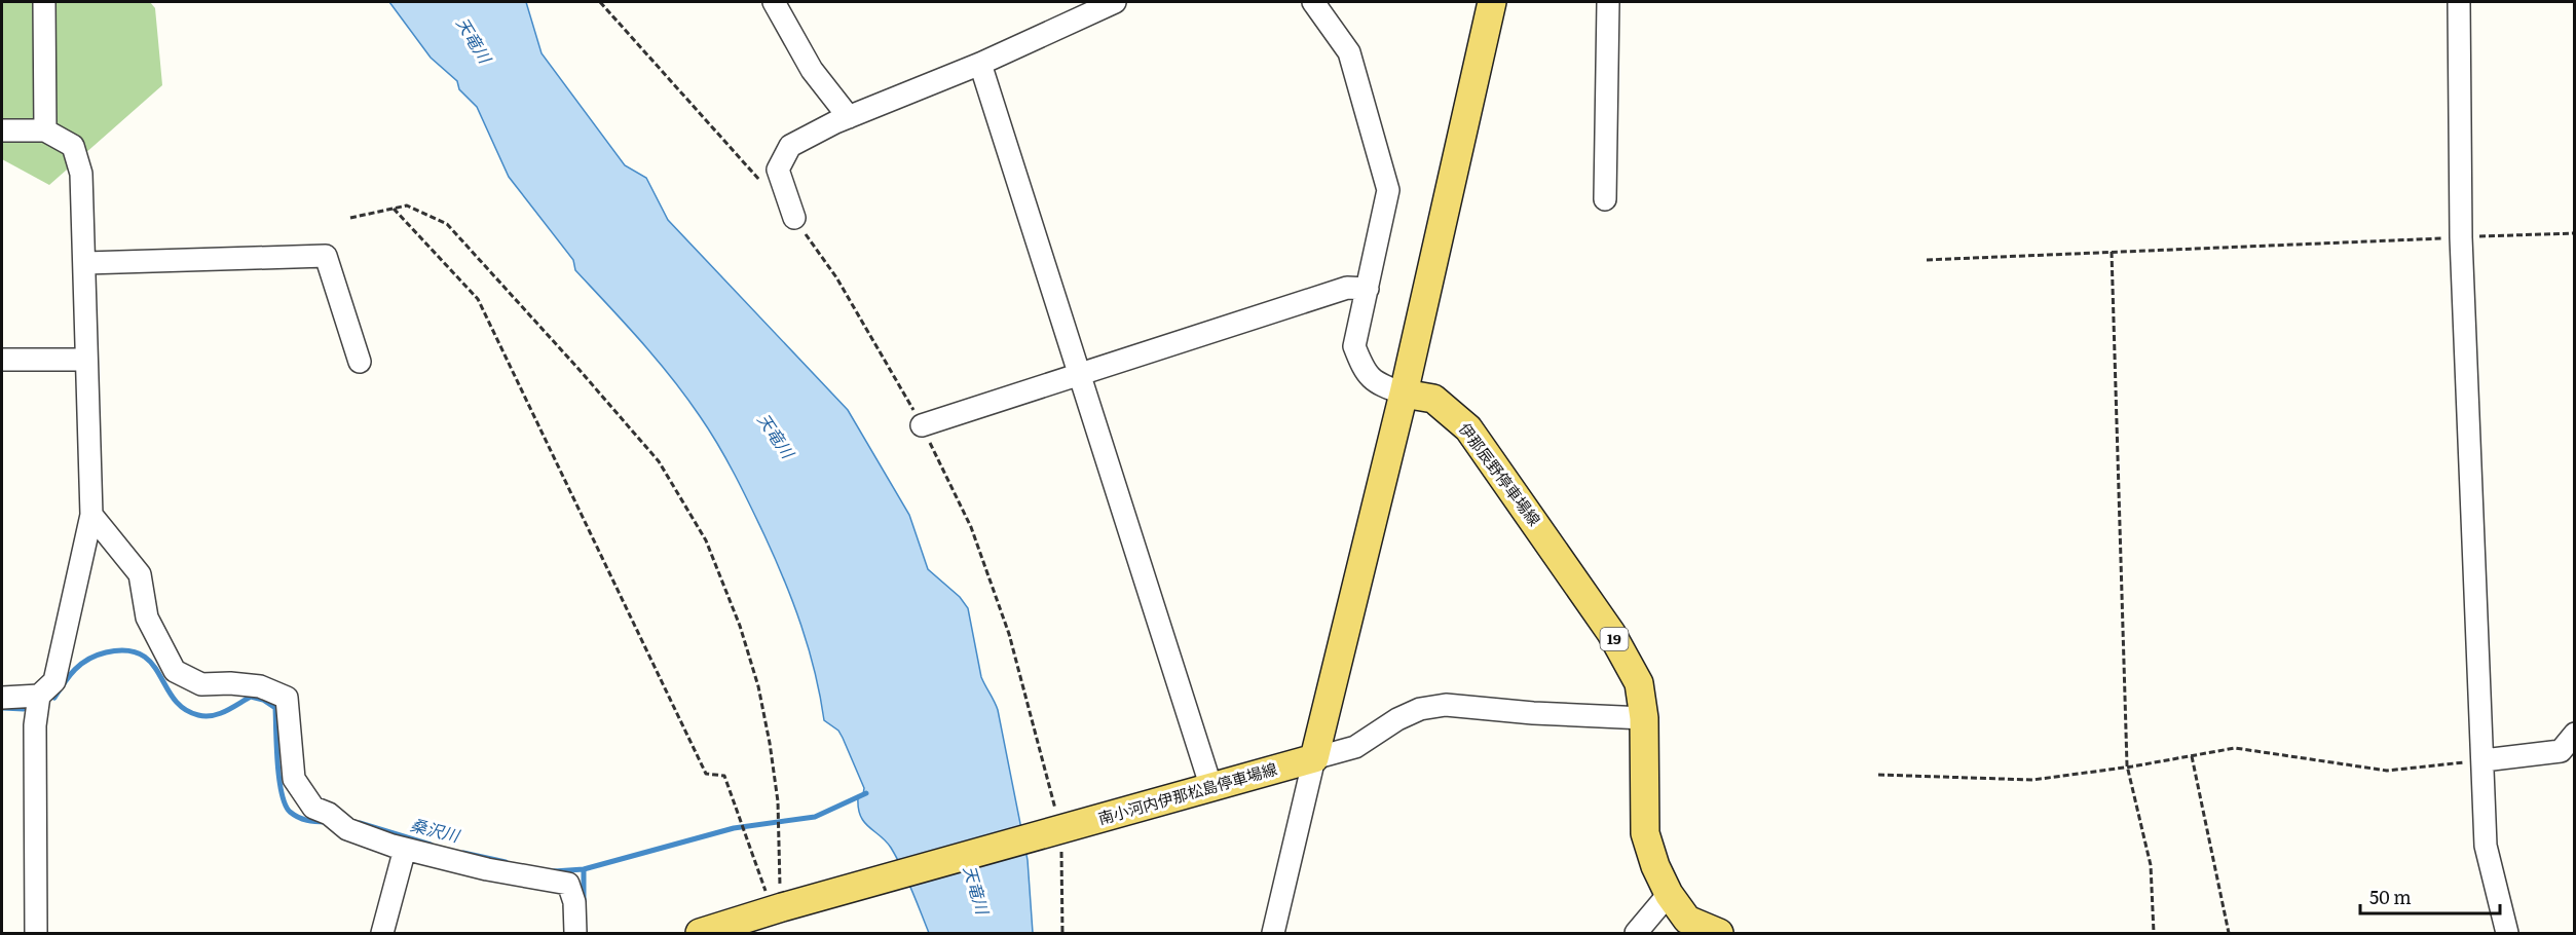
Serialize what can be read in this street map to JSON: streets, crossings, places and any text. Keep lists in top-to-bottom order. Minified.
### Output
{"streets":{"main road":["伊那辰野停車場線","19","南小河内伊那松島停車場線"]},"water":["天竜川","桑沢川"],"scale_bar":"50 m"}
